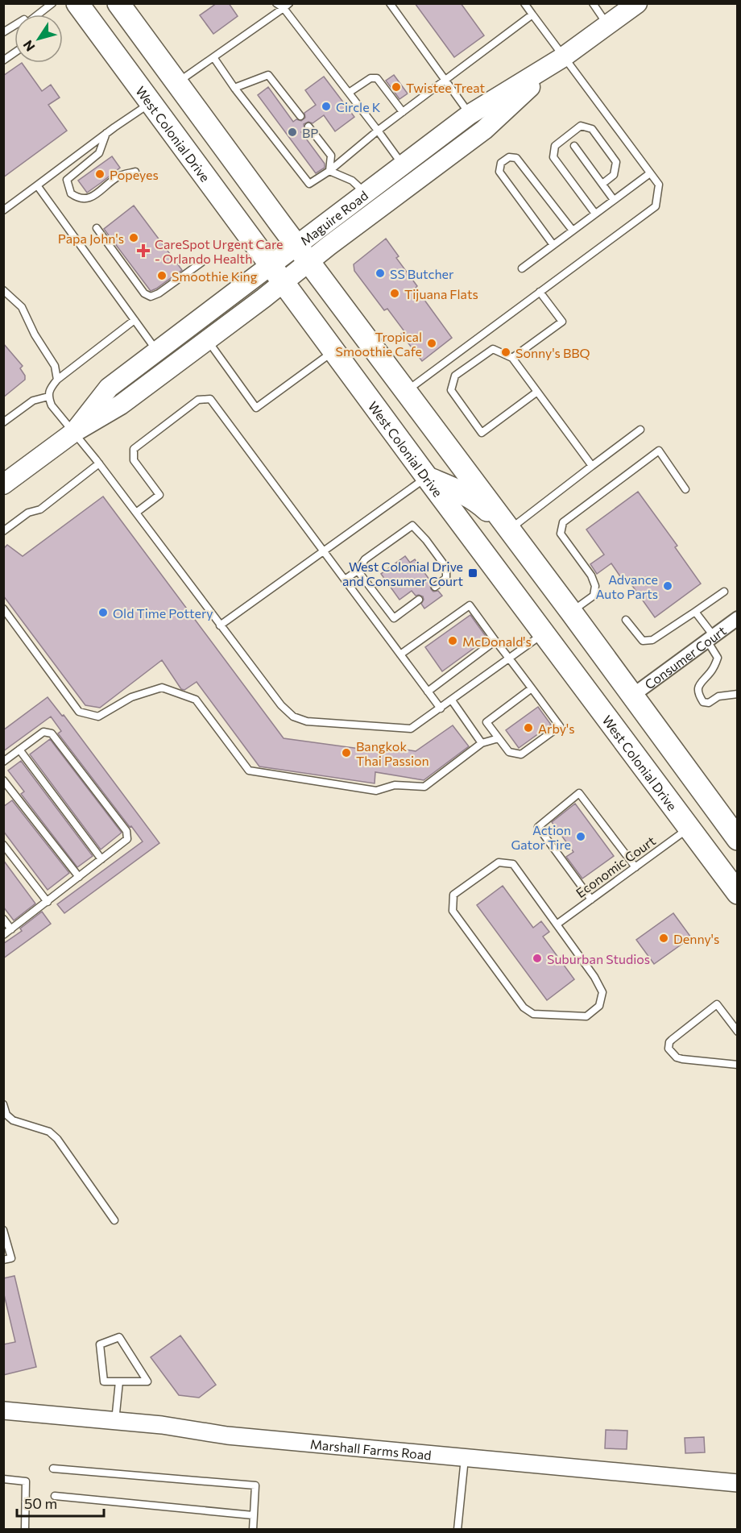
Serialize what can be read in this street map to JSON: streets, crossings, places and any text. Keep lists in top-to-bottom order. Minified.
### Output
{"streets":{"highway":["West Colonial Drive"],"main road":["Maguire Road"],"street":["Consumer Court","Marshall Farms Road"],"lane":["Economic Court"]},"crossings":[["West Colonial Drive","Maguire Road"],["West Colonial Drive","Economic Court"]],"places":{"other":["Twistee Treat","Circle K","BP","Popeyes","Papa John's","SS Butcher","Smoothie King","Tijuana Flats","Tropical Smoothie Cafe","Sonny's BBQ","Advance Auto Parts","Old Time Pottery","McDonald's","Arby's","Bangkok Thai Passion","Action Gator Tire","Denny's","Suburban Studios"],"health":["CareSpot Urgent Care - Orlando Health"],"transit":["West Colonial Drive and Consumer Court"]},"scale_bar":"50 m","north":"bottom left"}
